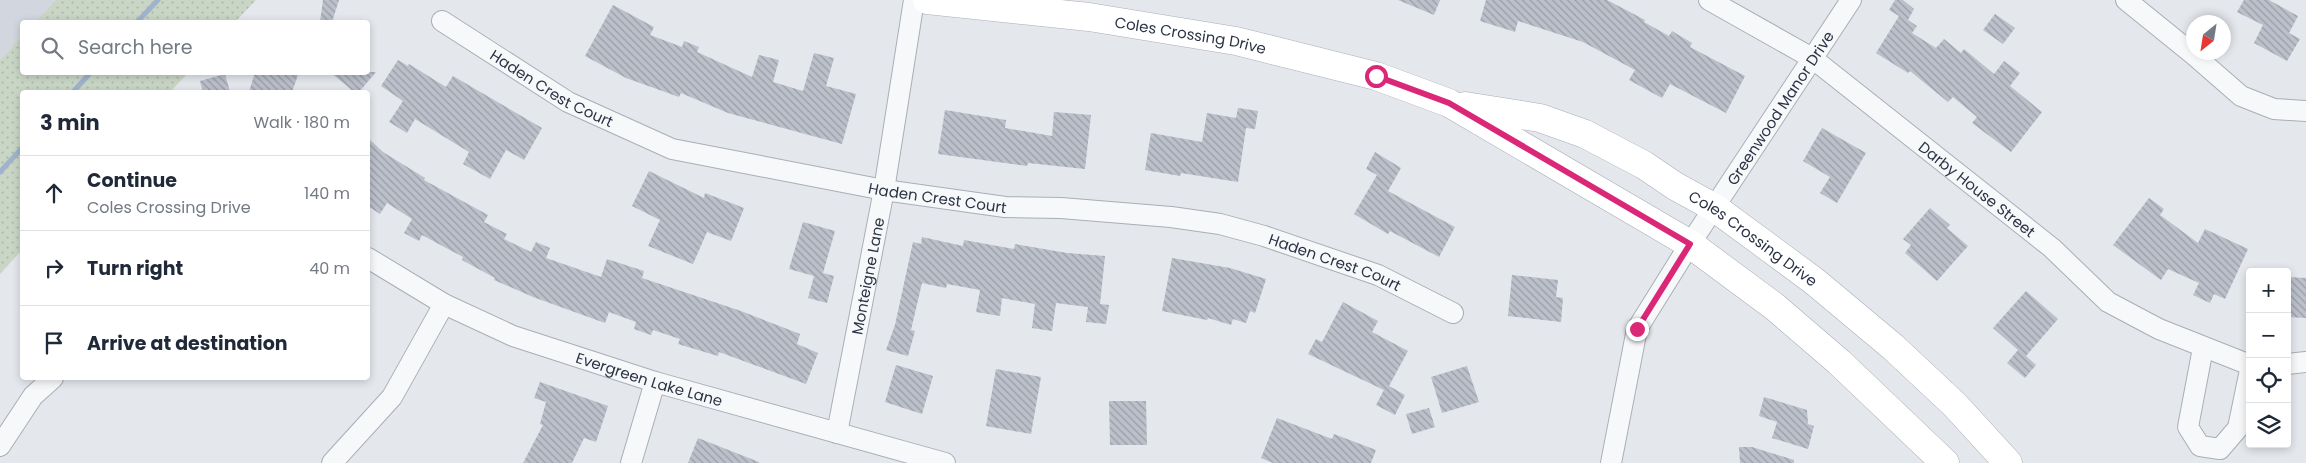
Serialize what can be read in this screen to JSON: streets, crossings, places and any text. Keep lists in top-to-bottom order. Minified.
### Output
{"streets":{"street":["Coles Crossing Drive","Haden Crest Court","Greenwood Manor Drive","Darby House Street","Monteigne Lane","Evergreen Lake Lane"]},"crossings":[["Coles Crossing Drive","Greenwood Manor Drive"],["Haden Crest Court","Monteigne Lane"],["Greenwood Manor Drive","Darby House Street"],["Monteigne Lane","Evergreen Lake Lane"]],"north":"bottom left","page":{"search":"Search here","heading":["3 min","Walk · 180 m"],"list":[["Continue","Coles Crossing Drive","140 m"],["Turn right","40 m"],"Arrive at destination"],"map_buttons":["+","−"]}}
